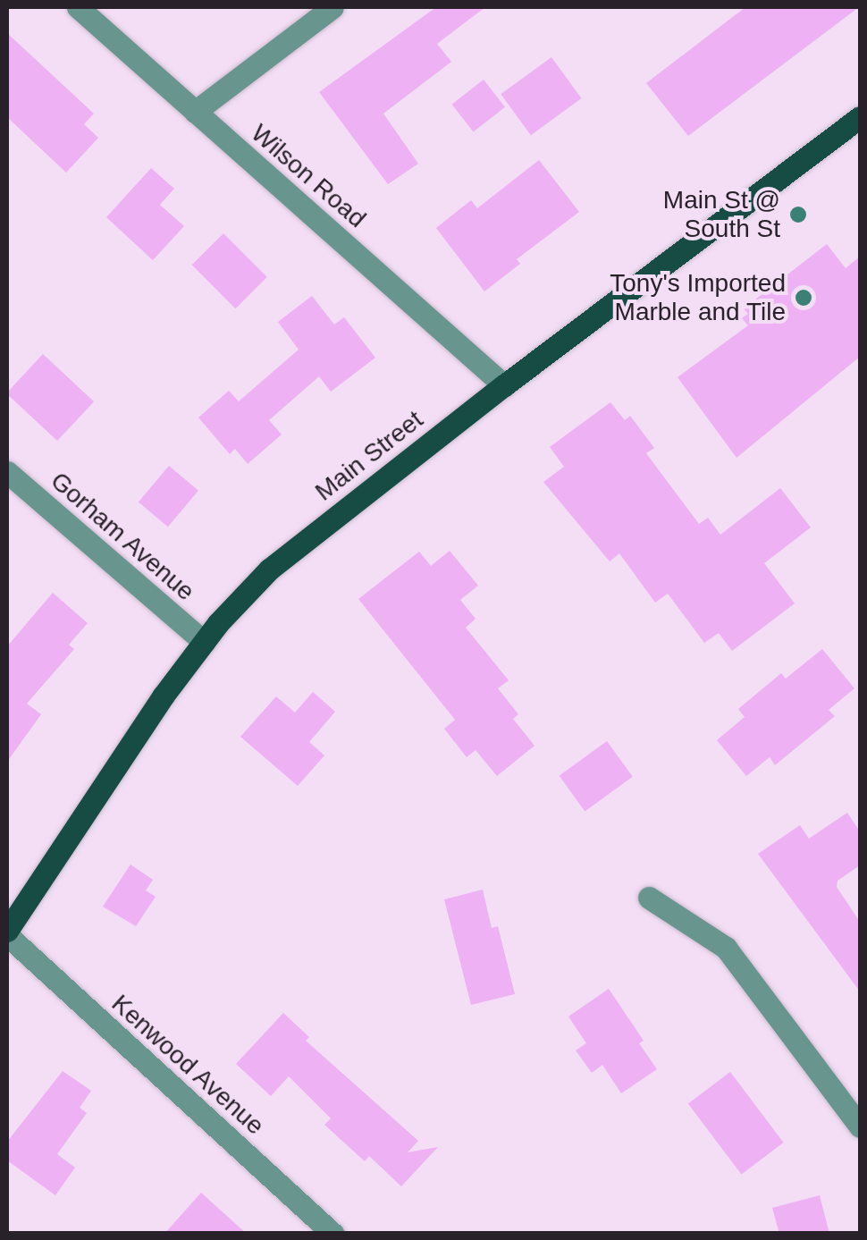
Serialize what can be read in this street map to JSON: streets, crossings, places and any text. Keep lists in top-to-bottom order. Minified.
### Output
{"streets":{"main road":["Main Street"],"street":["Wilson Road","Gorham Avenue","Kenwood Avenue"]},"crossings":[["Wilson Road","Main Street"],["Main Street","Gorham Avenue"],["Main Street","Kenwood Avenue"]],"places":["Main St @ South St","Tony's Imported Marble and Tile"]}
